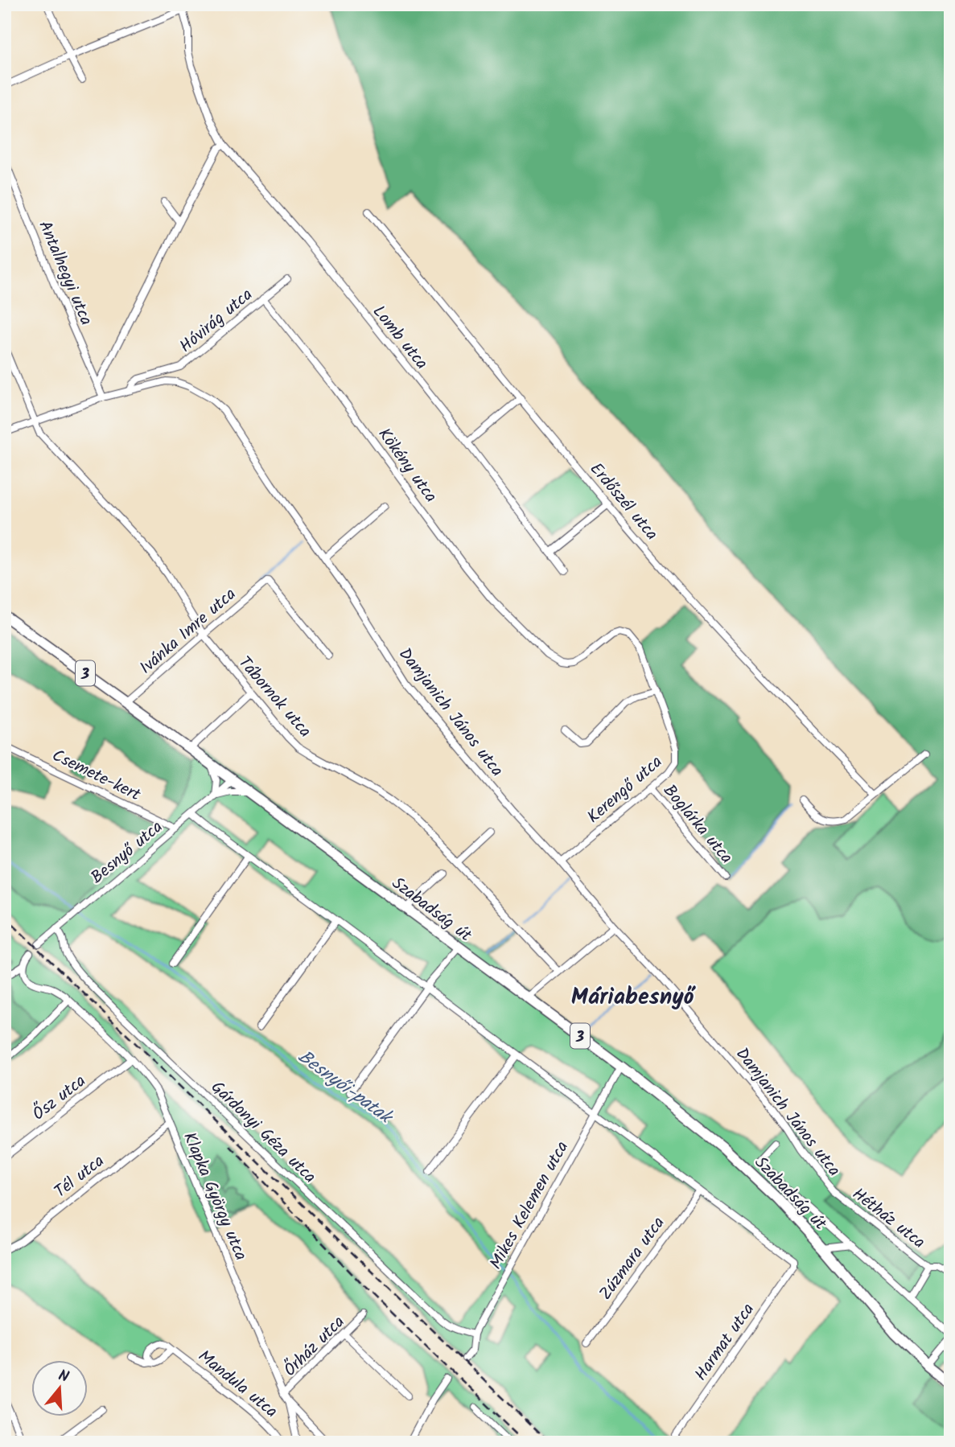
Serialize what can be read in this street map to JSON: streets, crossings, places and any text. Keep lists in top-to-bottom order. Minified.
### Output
{"streets":{"main road":["3","Szabadság út"],"street":["Antalhegyi utca","Hóvirág utca","Lomb utca","Kökény utca","Erdőszél utca","Ivánka Imre utca","Tábornok utca","Damjanich János utca","Csemete-kert","Kerengő utca","Boglárka utca","Besnyő utca","Ősz utca","Gárdonyi Géza utca","Tél utca","Klapka György utca","Mikes Kelemen utca","Hétház utca","Zúzmara utca","Harmat utca","Őrház utca","Mandula utca"]},"crossings":[["Antalhegyi utca","Damjanich János utca"],["Hóvirág utca","Kökény utca"],["Hóvirág utca","Damjanich János utca"],["Kökény utca","Kerengő utca"],["Ivánka Imre utca","Tábornok utca"],["Ivánka Imre utca","Szabadság út"],["Tábornok utca","Damjanich János utca"],["Damjanich János utca","Kerengő utca"],["Damjanich János utca","Hétház utca"],["Csemete-kert","Besnyő utca"],["Kerengő utca","Boglárka utca"],["Besnyő utca","Szabadság út"],["Besnyő utca","Gárdonyi Géza utca"],["Szabadság út","Mikes Kelemen utca"],["Ősz utca","Klapka György utca"],["Gárdonyi Géza utca","Mikes Kelemen utca"],["Tél utca","Klapka György utca"],["Klapka György utca","Őrház utca"],["Zúzmara utca","Harmat utca"]],"districts":["Máriabesnyő"],"water":["Besnyői-patak"],"north":"top"}
